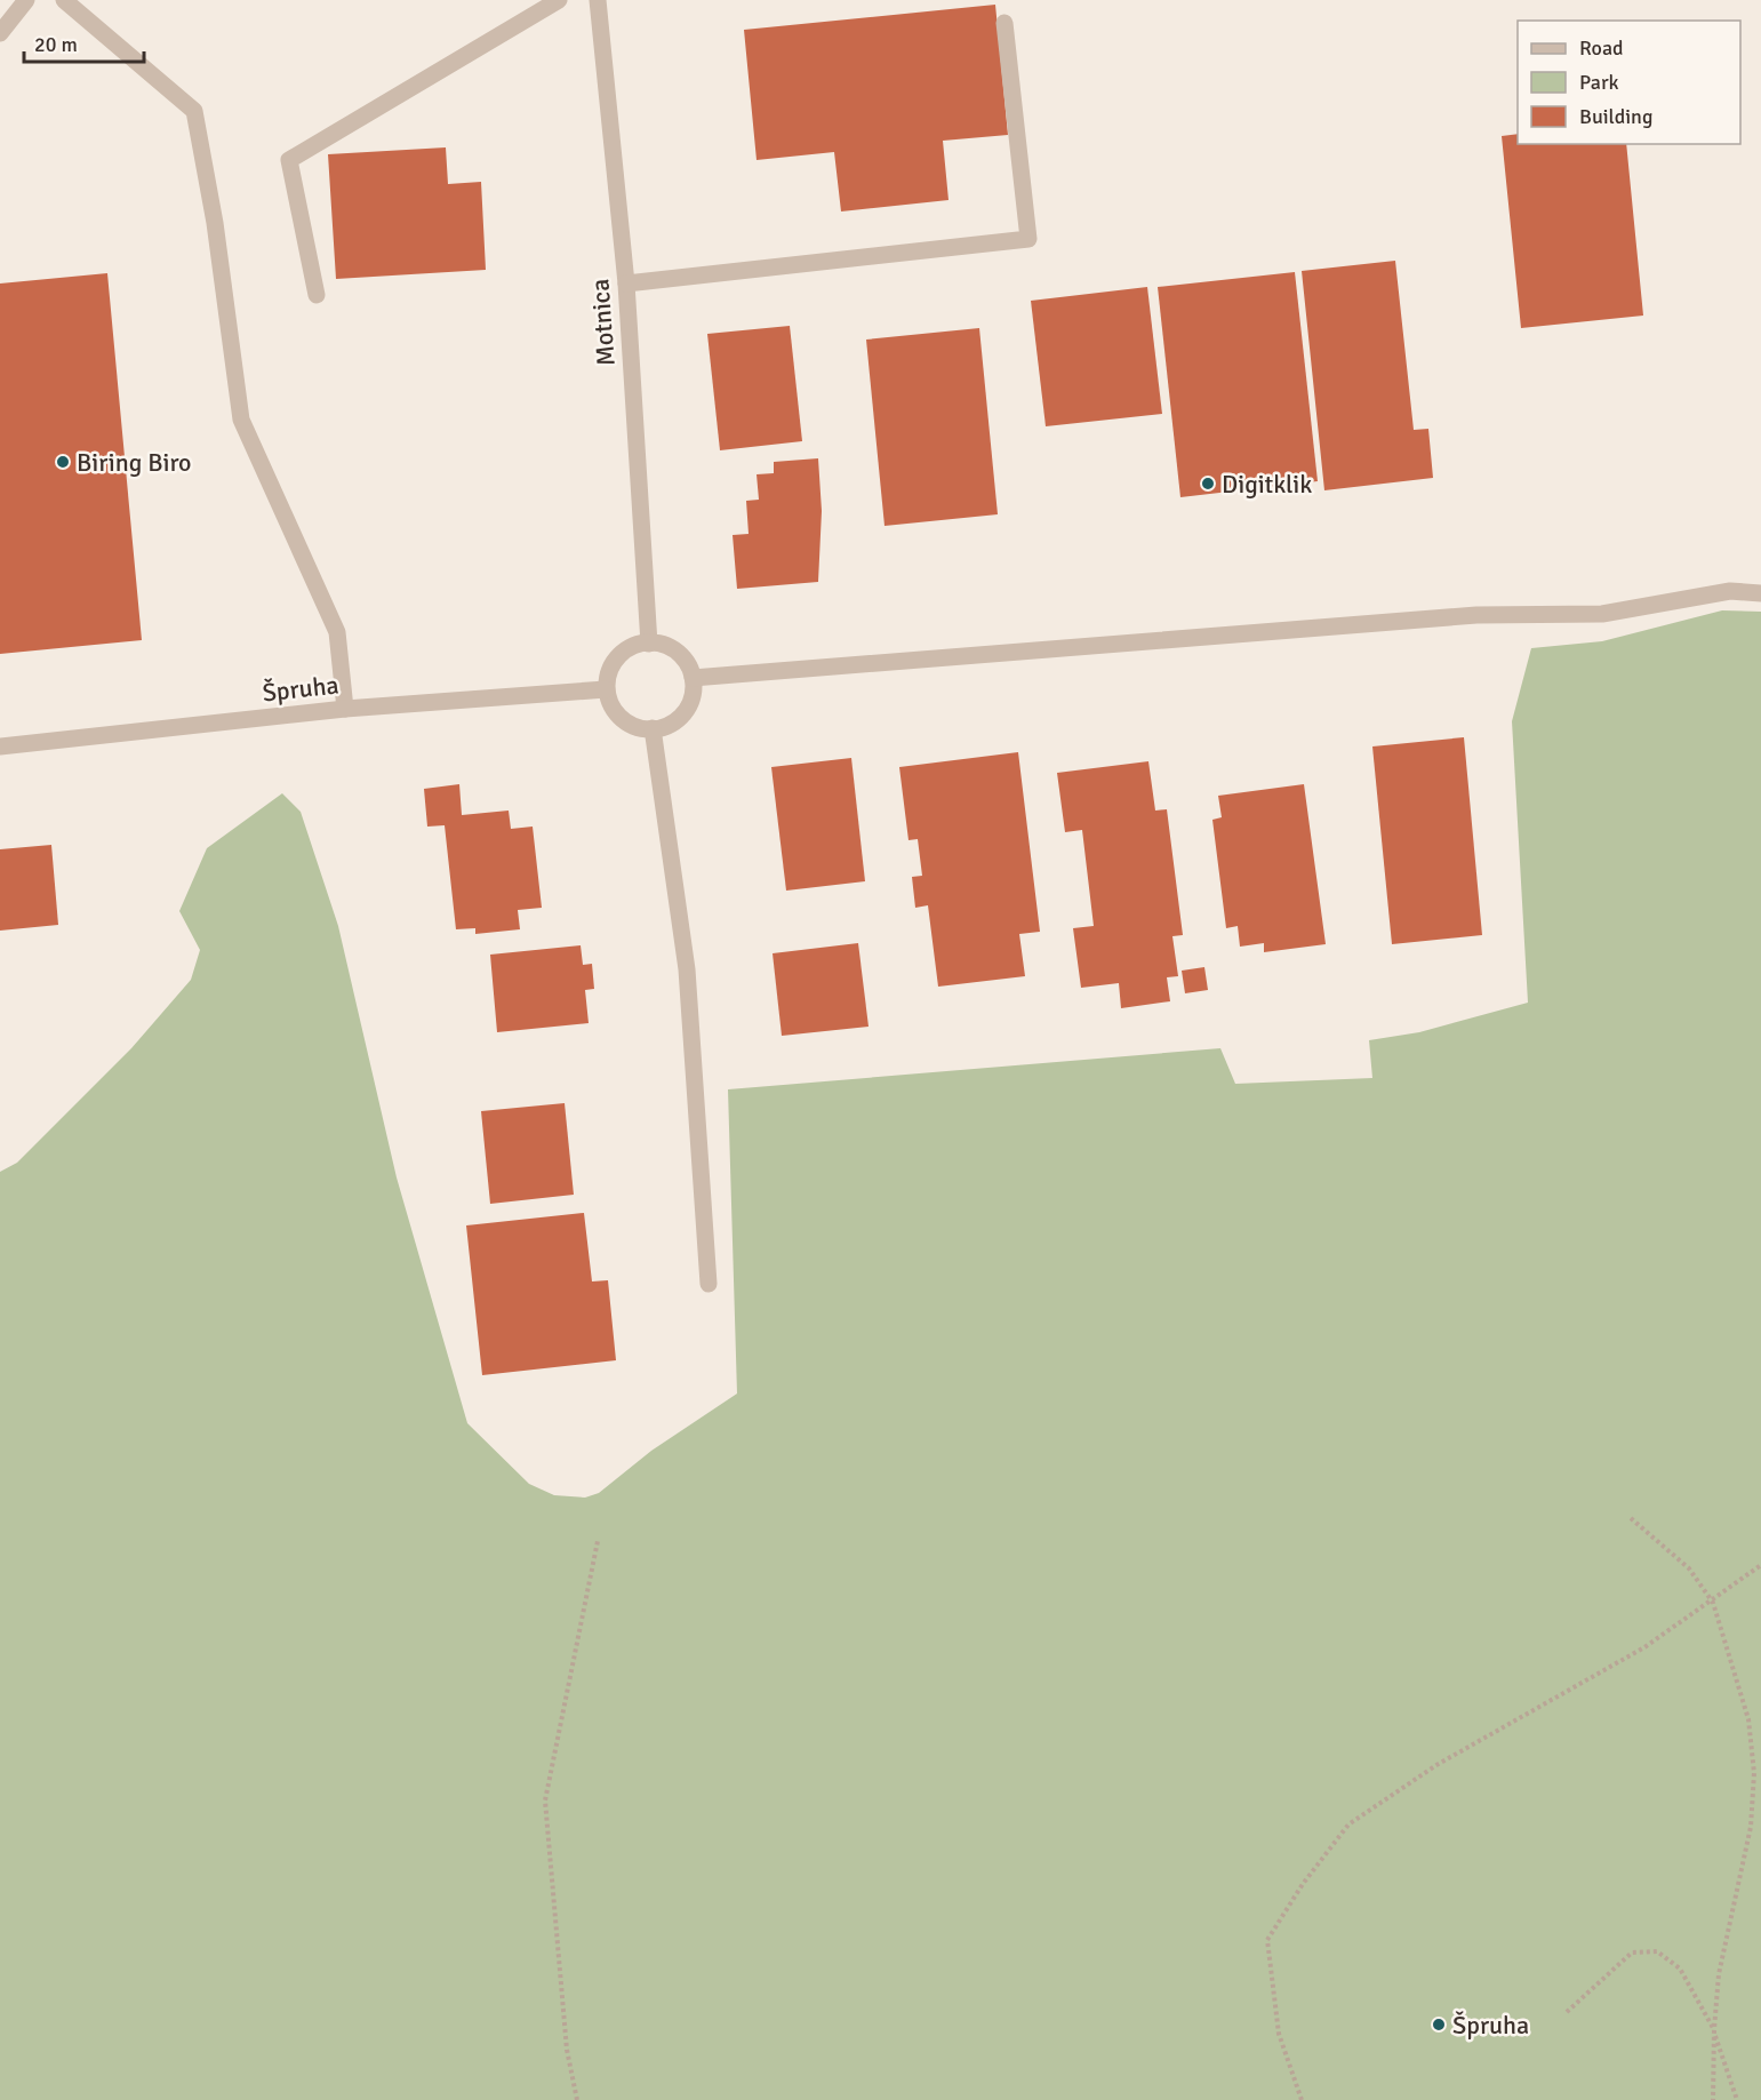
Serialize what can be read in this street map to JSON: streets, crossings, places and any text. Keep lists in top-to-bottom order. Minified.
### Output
{"streets":{"street":["Motnica","Špruha"]},"crossings":[["Motnica","Špruha"]],"places":["Biring Biro","Digitklik","Špruha"],"legend":["Road","Park","Building"],"scale_bar":"20 m"}
